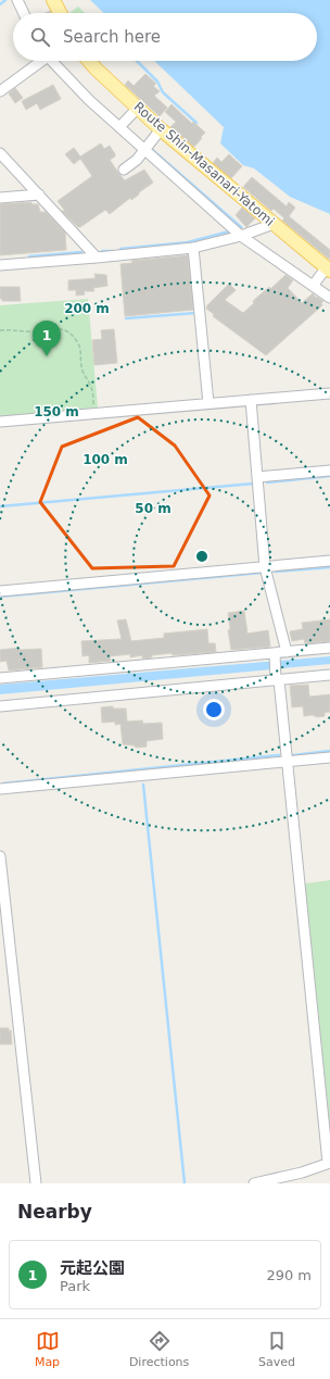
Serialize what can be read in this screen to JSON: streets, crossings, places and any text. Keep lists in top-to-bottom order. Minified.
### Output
{"streets":{"main road":["Route Shin-Masanari-Yatomi"]},"page":{"search":"Search here","pins":"1","heading":"Nearby","list":[{"mark":"1","name":"元起公園","note":"Park","value":"290 m"}],"nav":["Map","Directions","Saved"]},"rings":["200 m","150 m","100 m","50 m"]}
